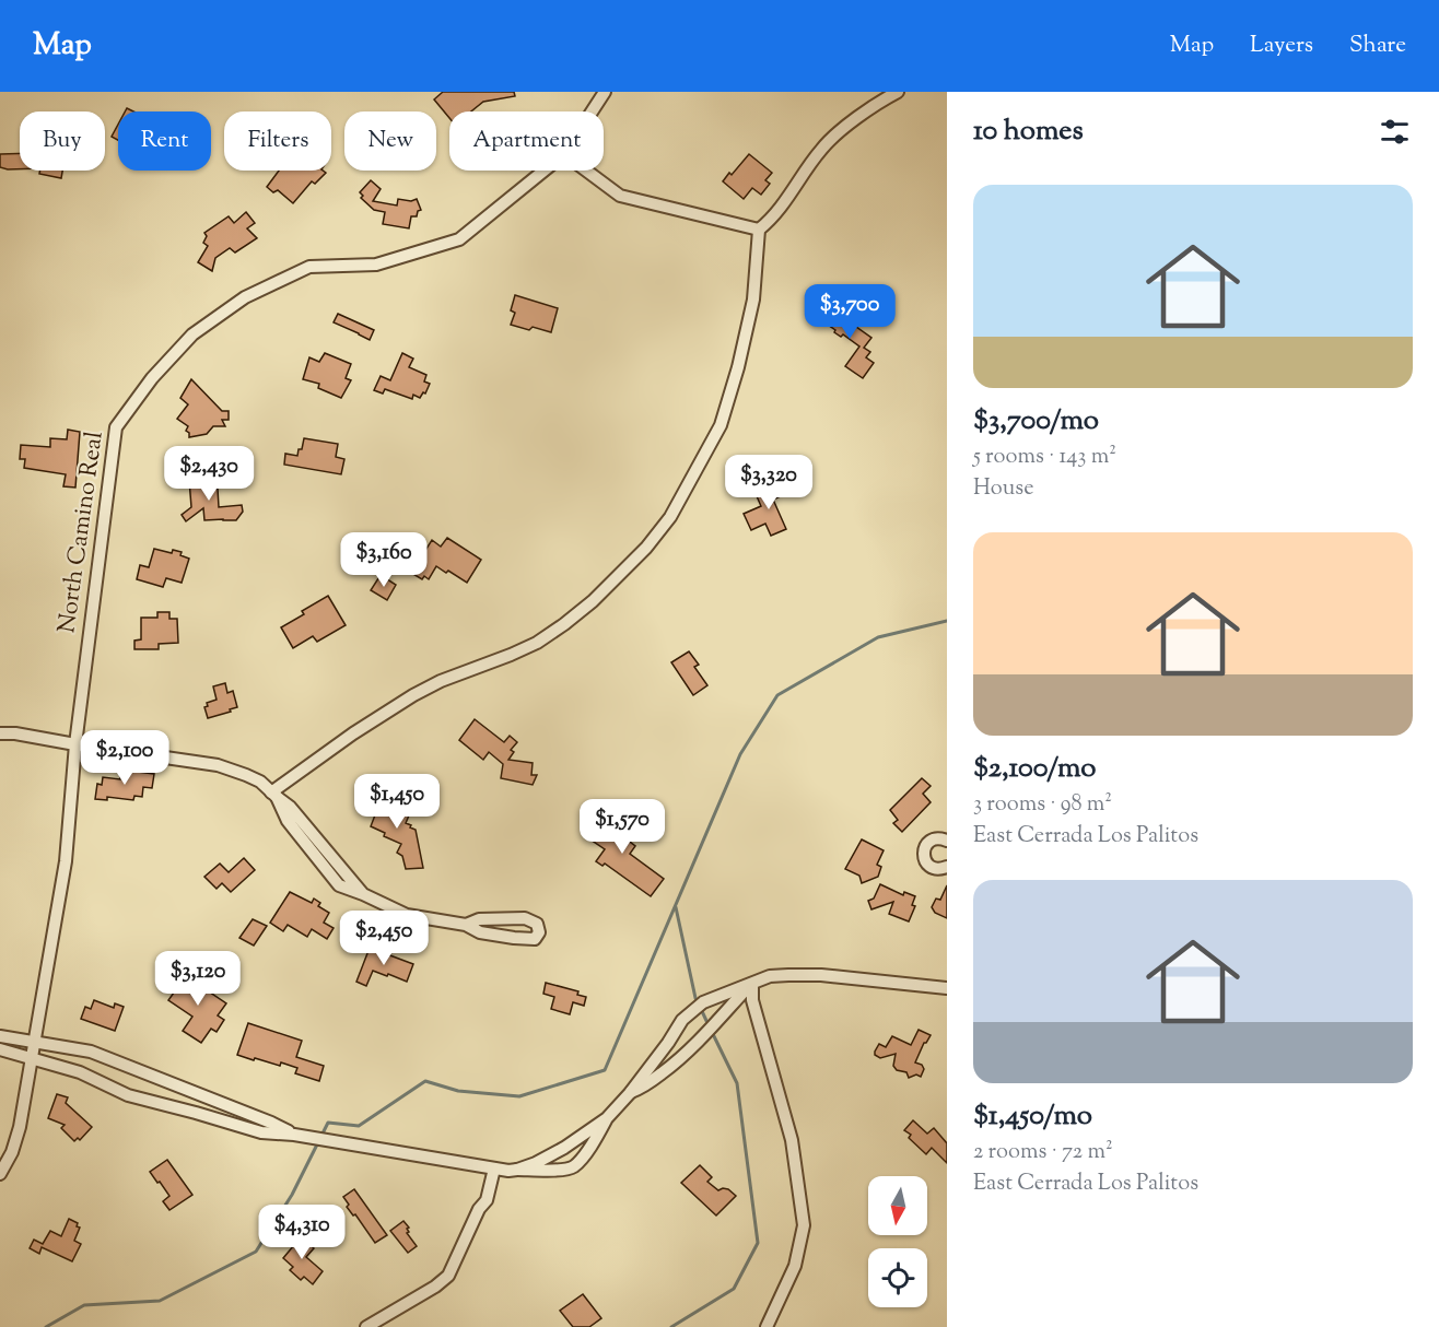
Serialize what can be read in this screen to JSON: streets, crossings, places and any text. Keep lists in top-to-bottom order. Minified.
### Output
{"streets":{"street":["North Camino Real"]},"north":"bottom","page":{"header":"Map","nav":["Map","Layers","Share"],"heading":"10 homes","chip":["Buy","Rent","Filters","New","Apartment"],"list":[{"name":"$3,700/mo","note":"5 rooms · 143 m² · House"},{"name":"$2,100/mo","note":"3 rooms · 98 m² · East Cerrada Los Palitos"},{"name":"$1,450/mo","note":"2 rooms · 72 m² · East Cerrada Los Palitos"}],"price":["$3,700","$2,430","$3,320","$3,160","$2,100","$1,450","$1,570","$2,450","$3,120","$4,310"]}}
